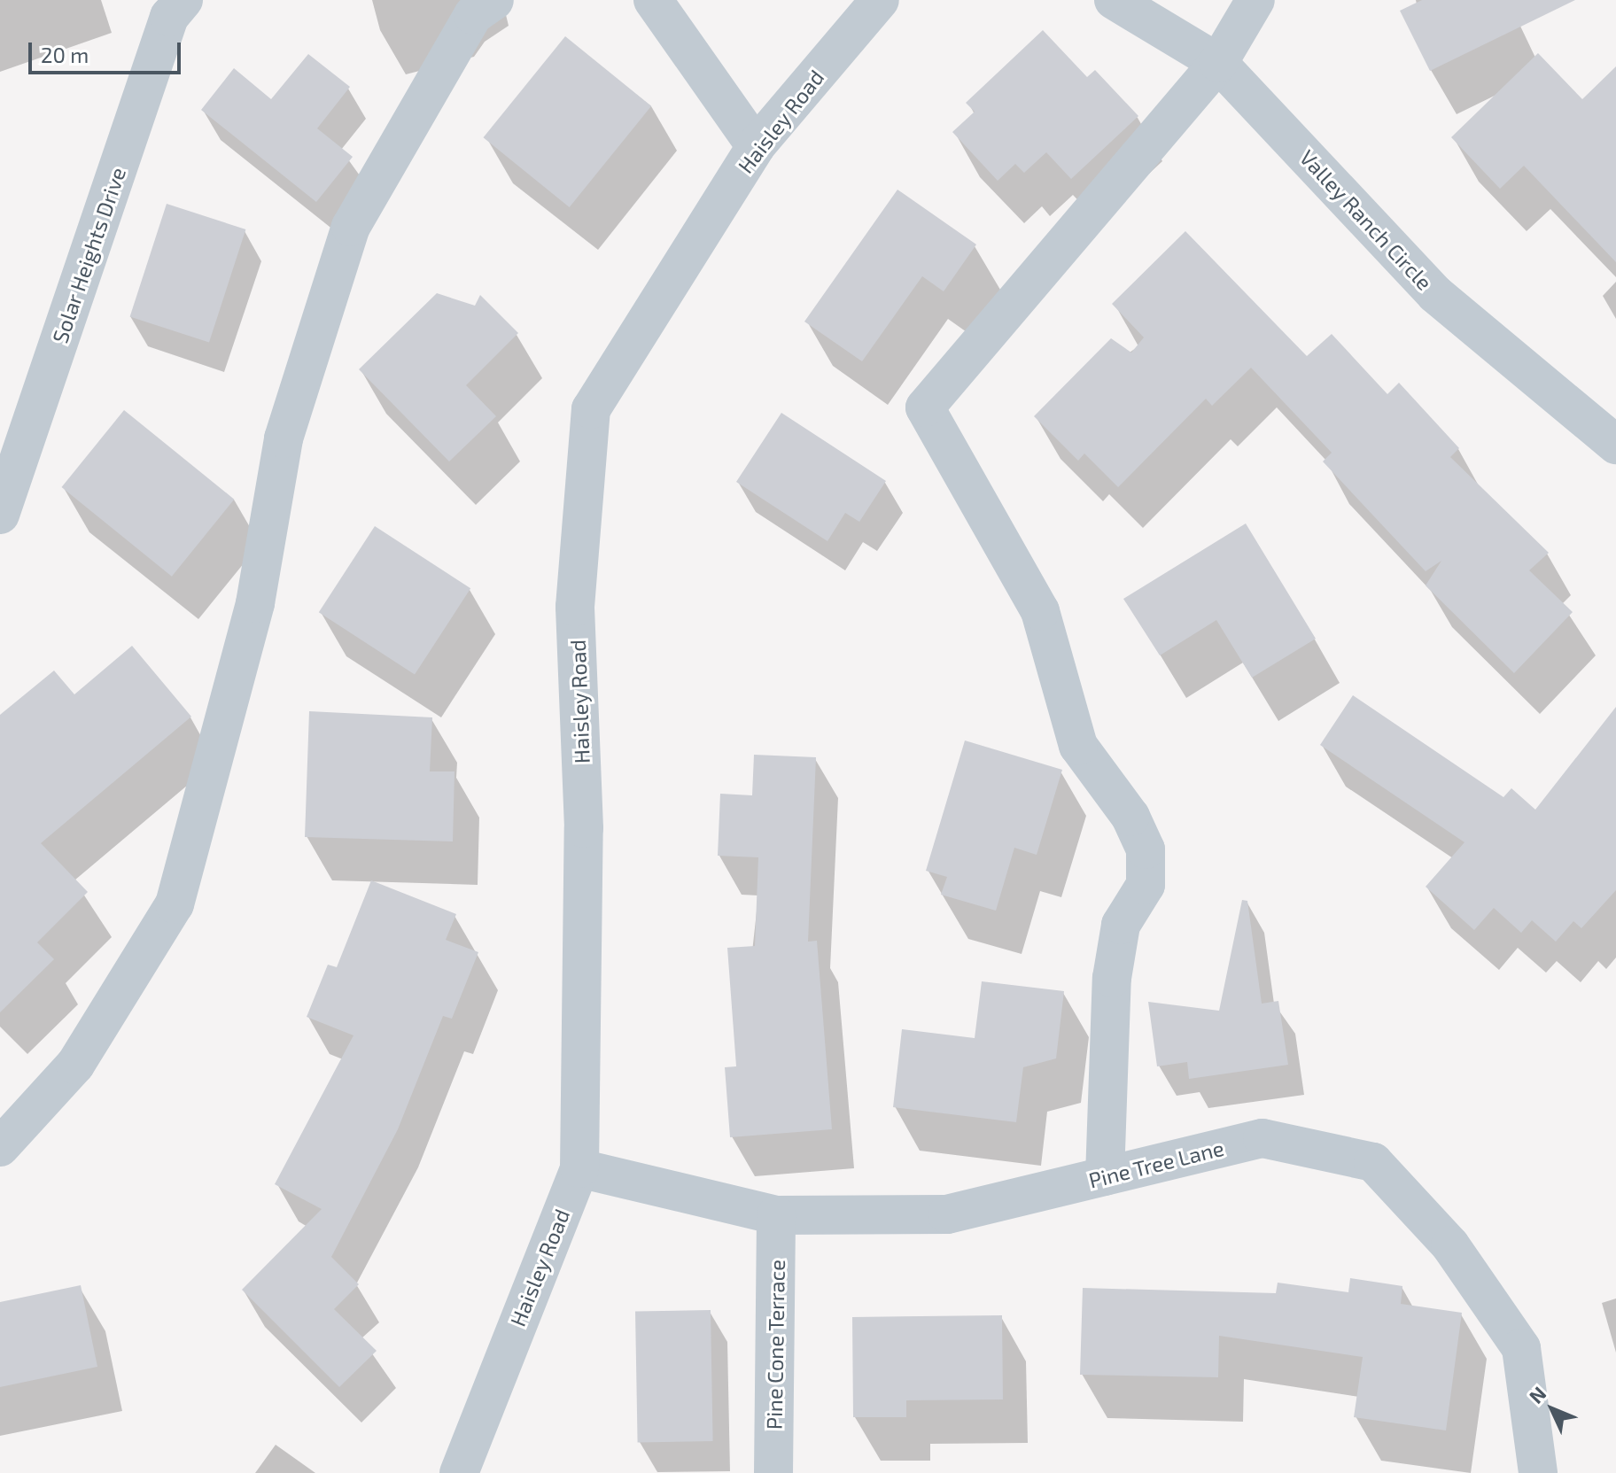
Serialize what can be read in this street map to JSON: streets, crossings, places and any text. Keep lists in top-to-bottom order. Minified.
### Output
{"streets":{"street":["Haisley Road","Valley Ranch Circle","Solar Heights Drive","Pine Tree Lane","Pine Cone Terrace"]},"crossings":[["Haisley Road","Pine Tree Lane"],["Pine Tree Lane","Pine Cone Terrace"]],"scale_bar":"20 m","north":"top left"}
